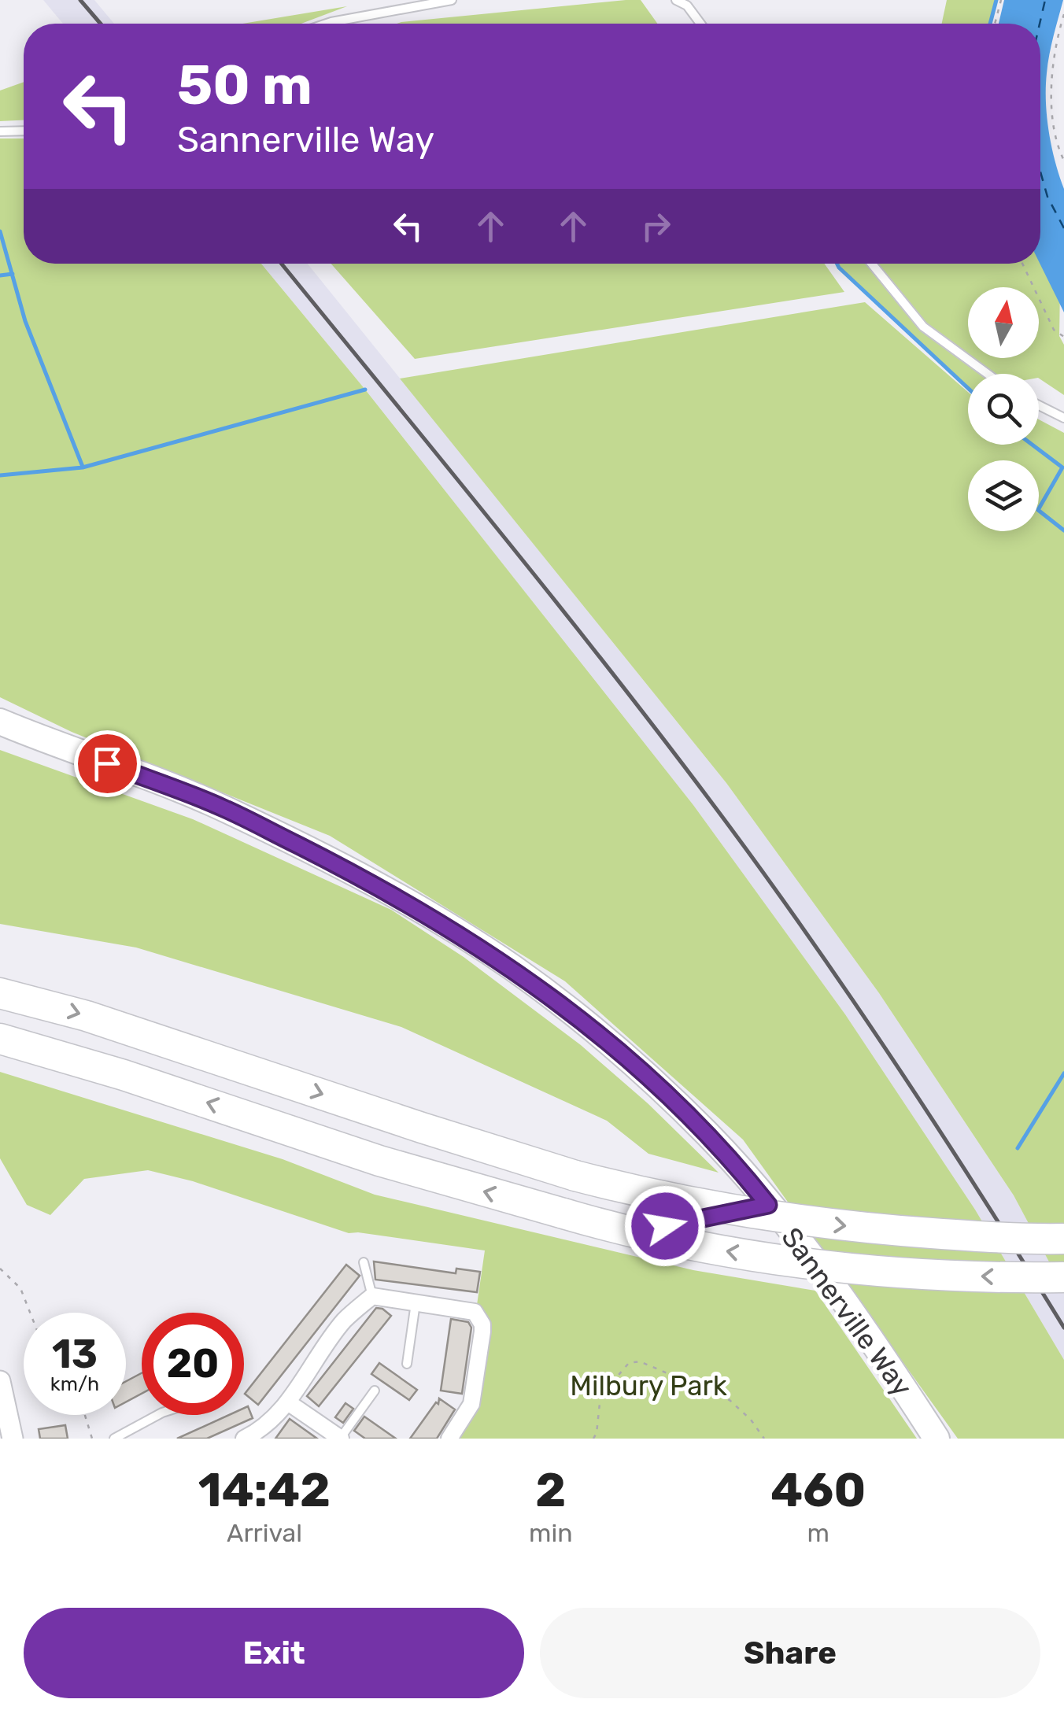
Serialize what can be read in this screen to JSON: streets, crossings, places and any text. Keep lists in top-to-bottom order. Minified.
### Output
{"streets":{"main road":["Sannerville Way"]},"parks":["Milbury Park"],"north":"top","page":{"turn":["50 m","Sannerville Way"],"speed":"13 km/h","limit":"20","eta":["14:42","Arrival","2","min","460","m"],"buttons":["Exit","Share"]}}
